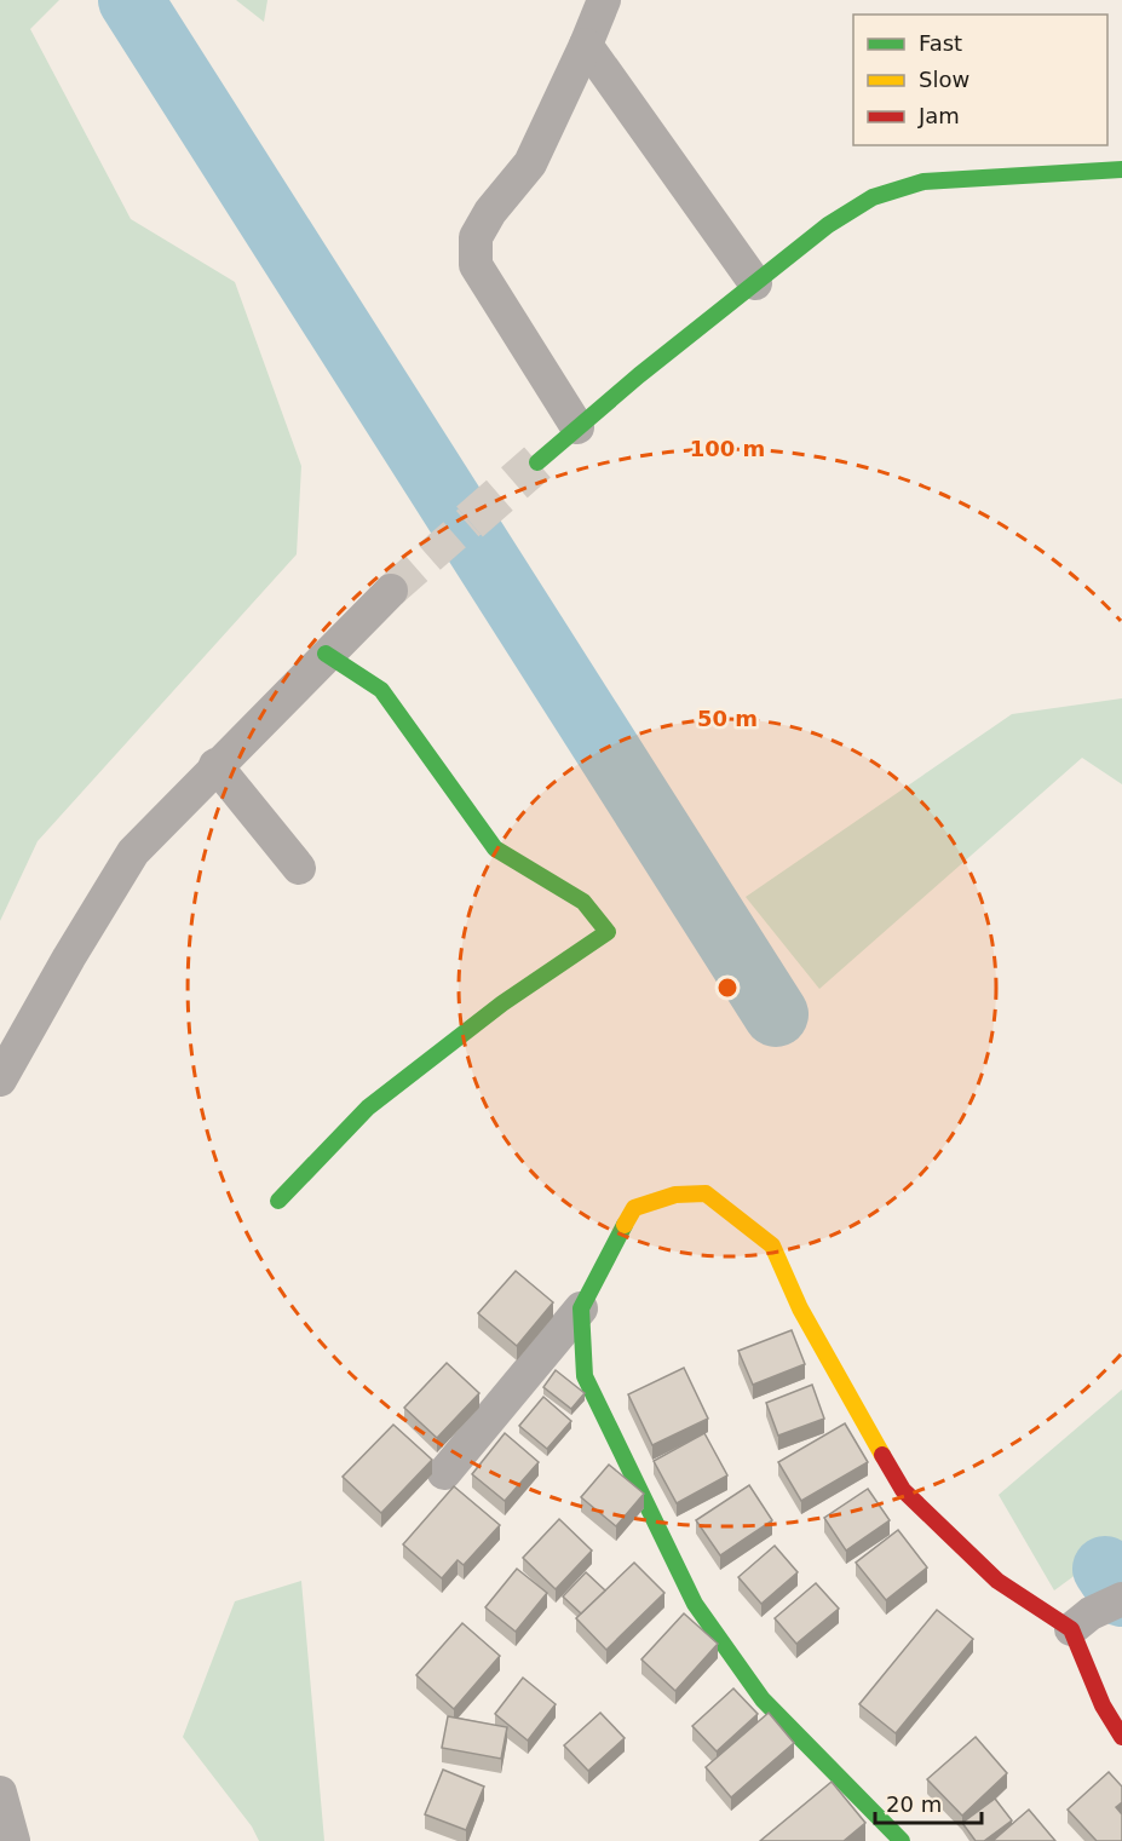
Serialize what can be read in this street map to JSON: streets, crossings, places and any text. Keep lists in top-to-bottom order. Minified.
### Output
{"legend":["Fast","Slow","Jam"],"scale_bar":"20 m","rings":["100 m","50 m"]}
